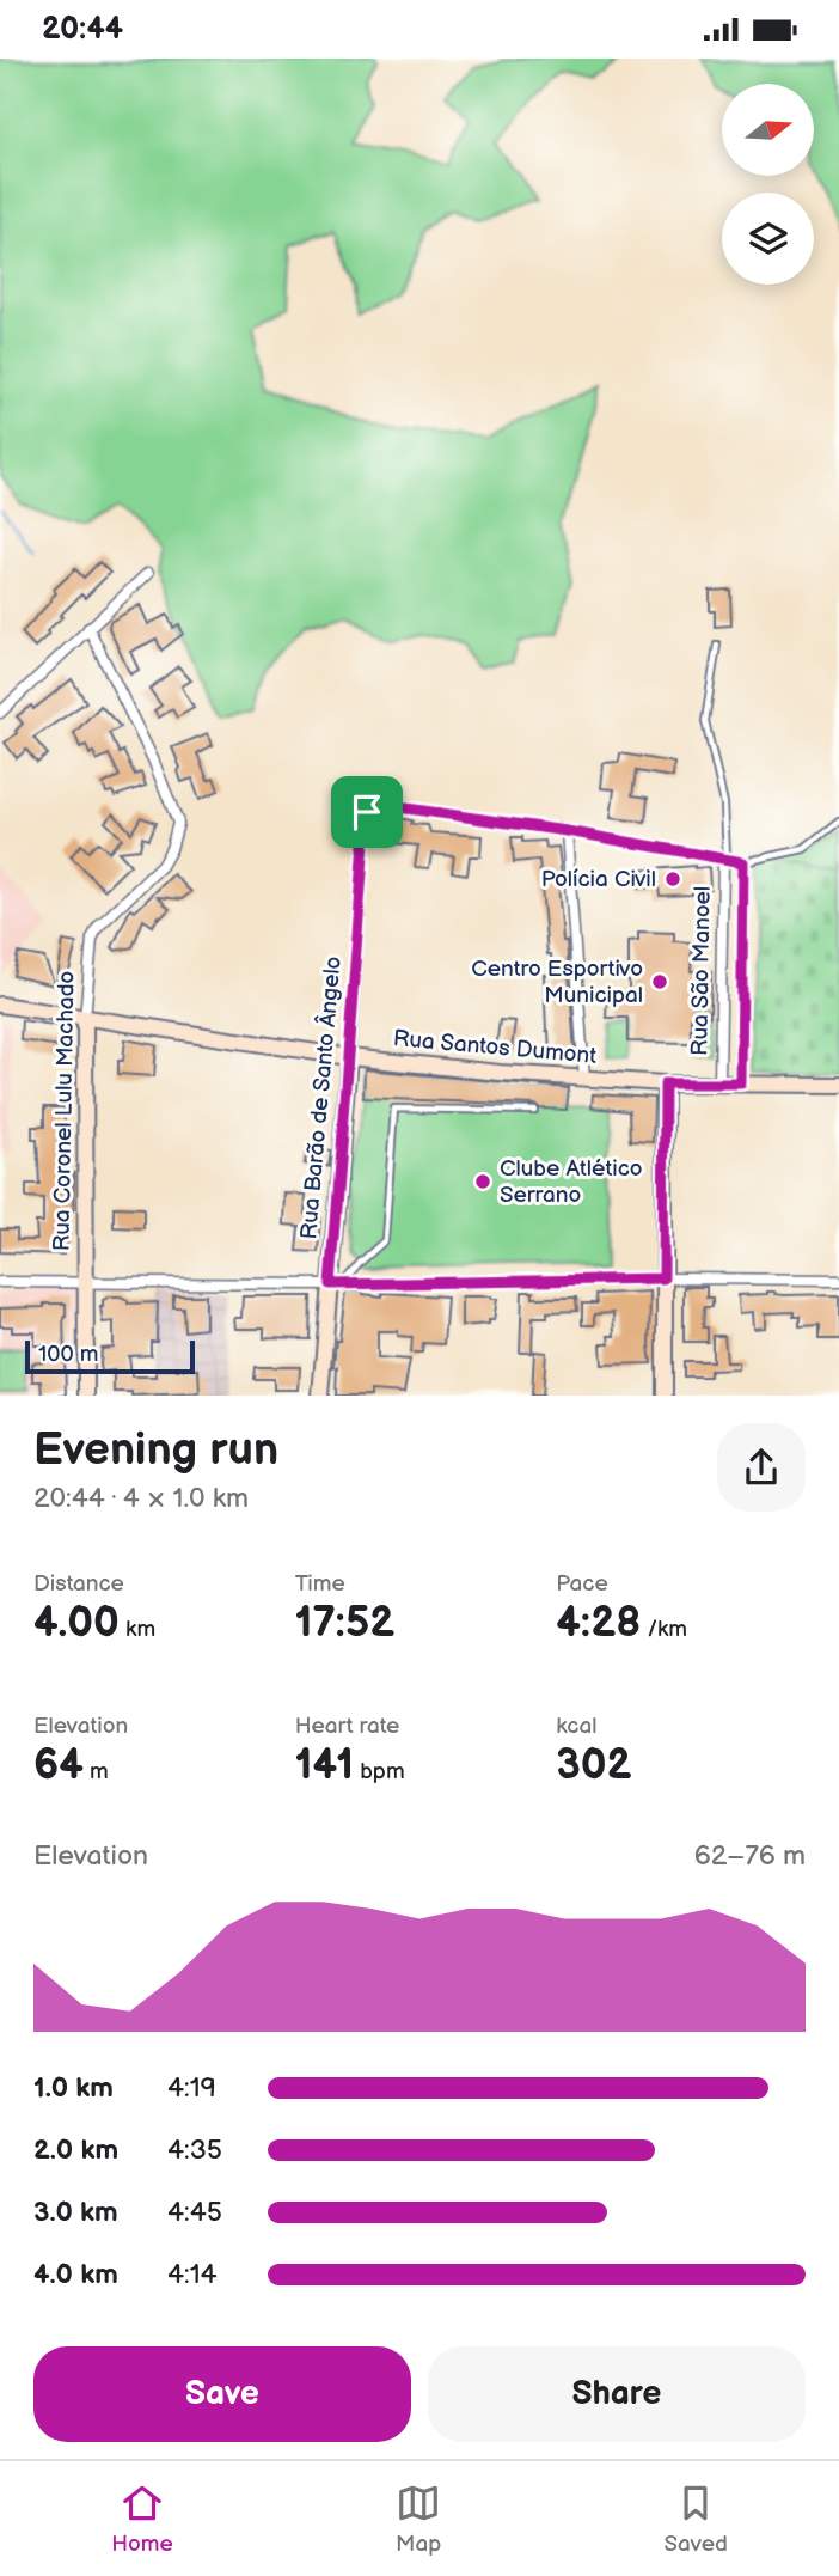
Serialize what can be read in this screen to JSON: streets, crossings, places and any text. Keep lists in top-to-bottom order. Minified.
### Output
{"streets":{"main road":["Rua Santos Dumont","Rua Barão de Santo Ângelo","Rua Coronel Lulu Machado"],"street":["Rua São Manoel"]},"crossings":[["Rua São Manoel","Rua Santos Dumont"],["Rua Santos Dumont","Rua Barão de Santo Ângelo"],["Rua Santos Dumont","Rua Coronel Lulu Machado"]],"places":["Polícia Civil","Centro Esportivo Municipal","Clube Atlético Serrano"],"scale_bar":"100 m","north":"right","page":{"status":"20:44","scale":"100 m","heading":["Evening run","20:44 · 4 × 1.0 km"],"stats":[["Distance","4.00 km"],["Time","17:52"],["Pace","4:28 /km"],["Elevation","64 m"],["Heart rate","141 bpm"],["kcal","302"]],"chart":["Elevation","62–76 m"],"list":[{"name":"1.0 km","note":"4:19"},{"name":"2.0 km","note":"4:35"},{"name":"3.0 km","note":"4:45"},{"name":"4.0 km","note":"4:14"}],"buttons":["Save","Share"],"tabs":["Home","Map","Saved"]}}
